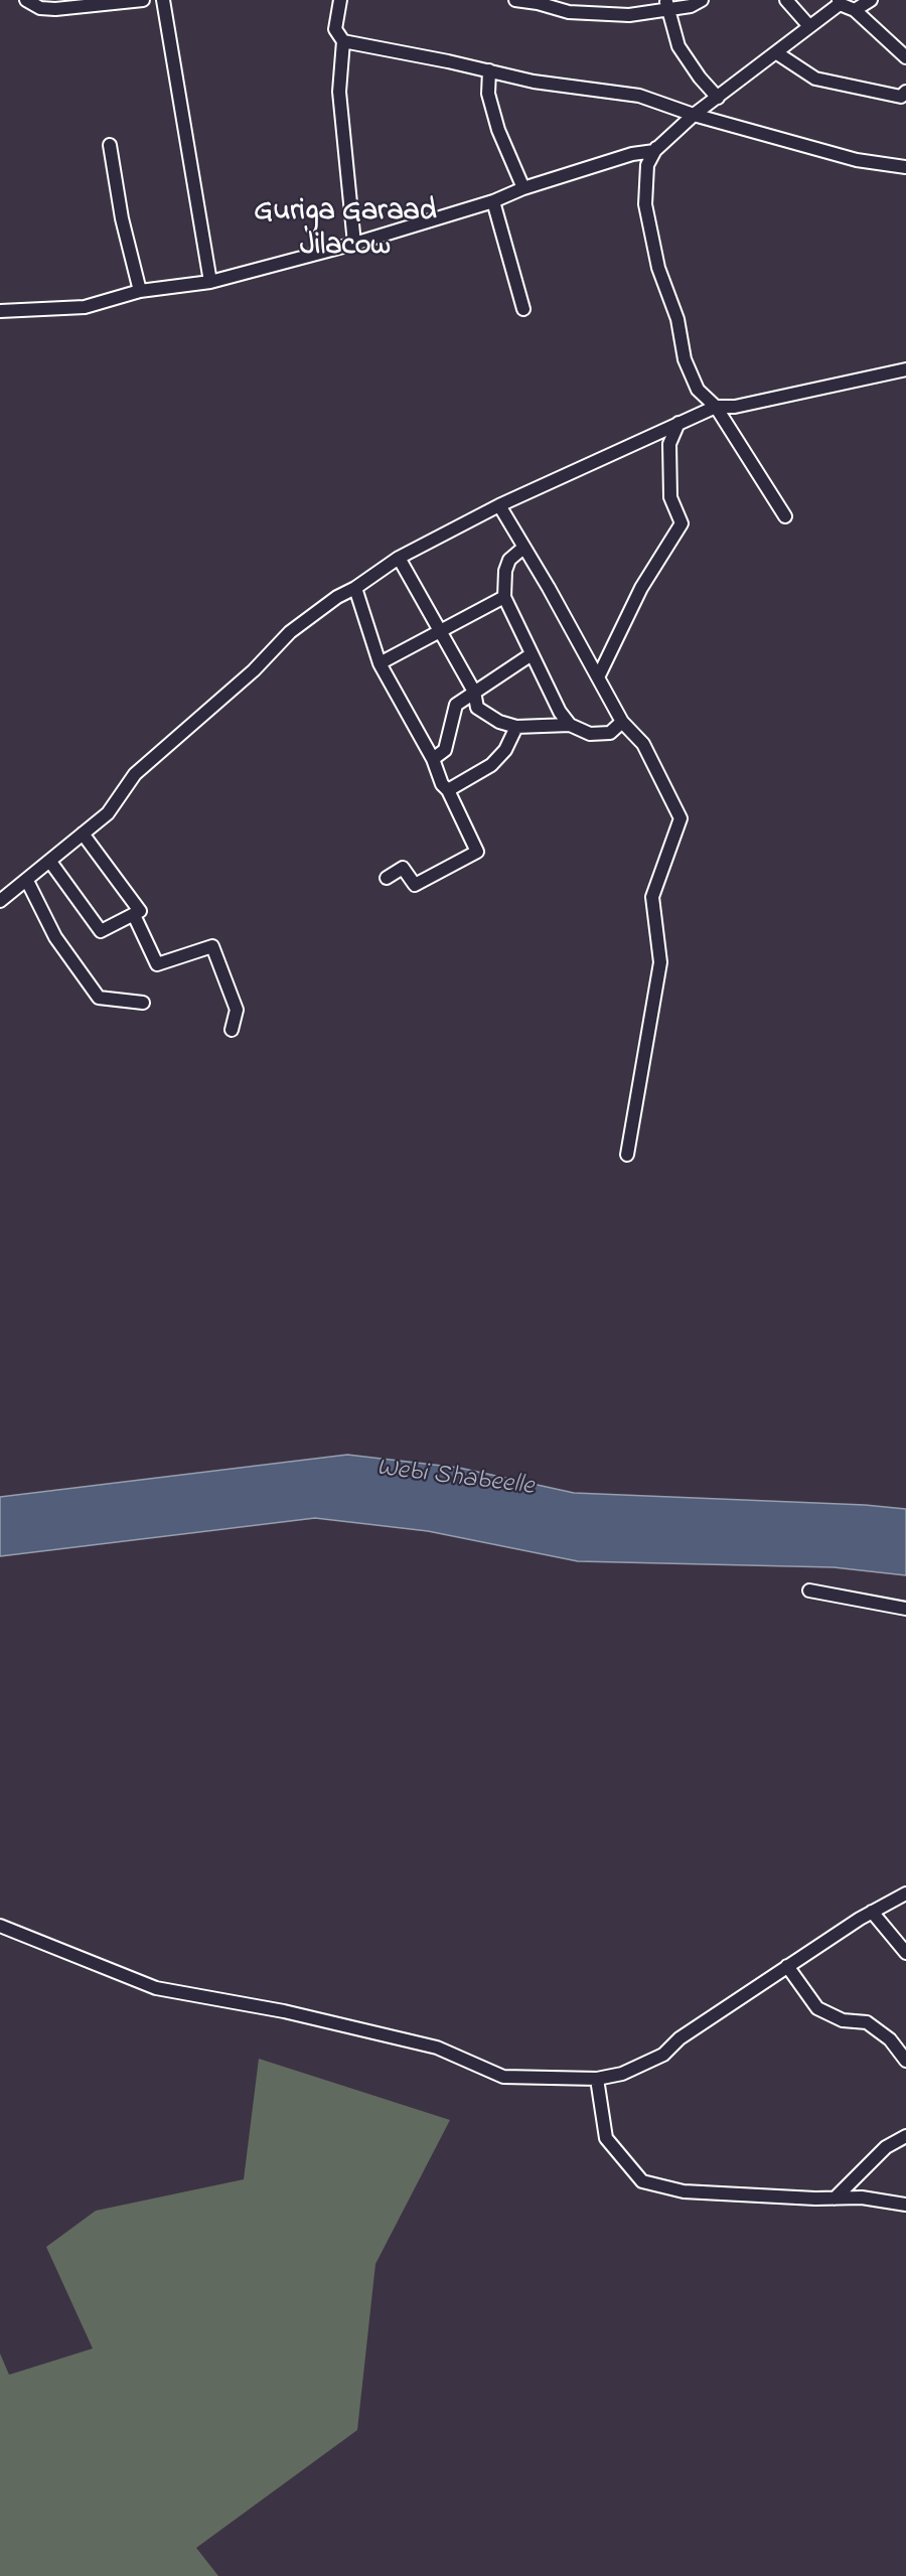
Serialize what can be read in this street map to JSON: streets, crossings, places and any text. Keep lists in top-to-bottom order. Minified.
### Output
{"districts":["Guriga Garaad Jilacow"],"water":["Webi Shabeelle"]}
